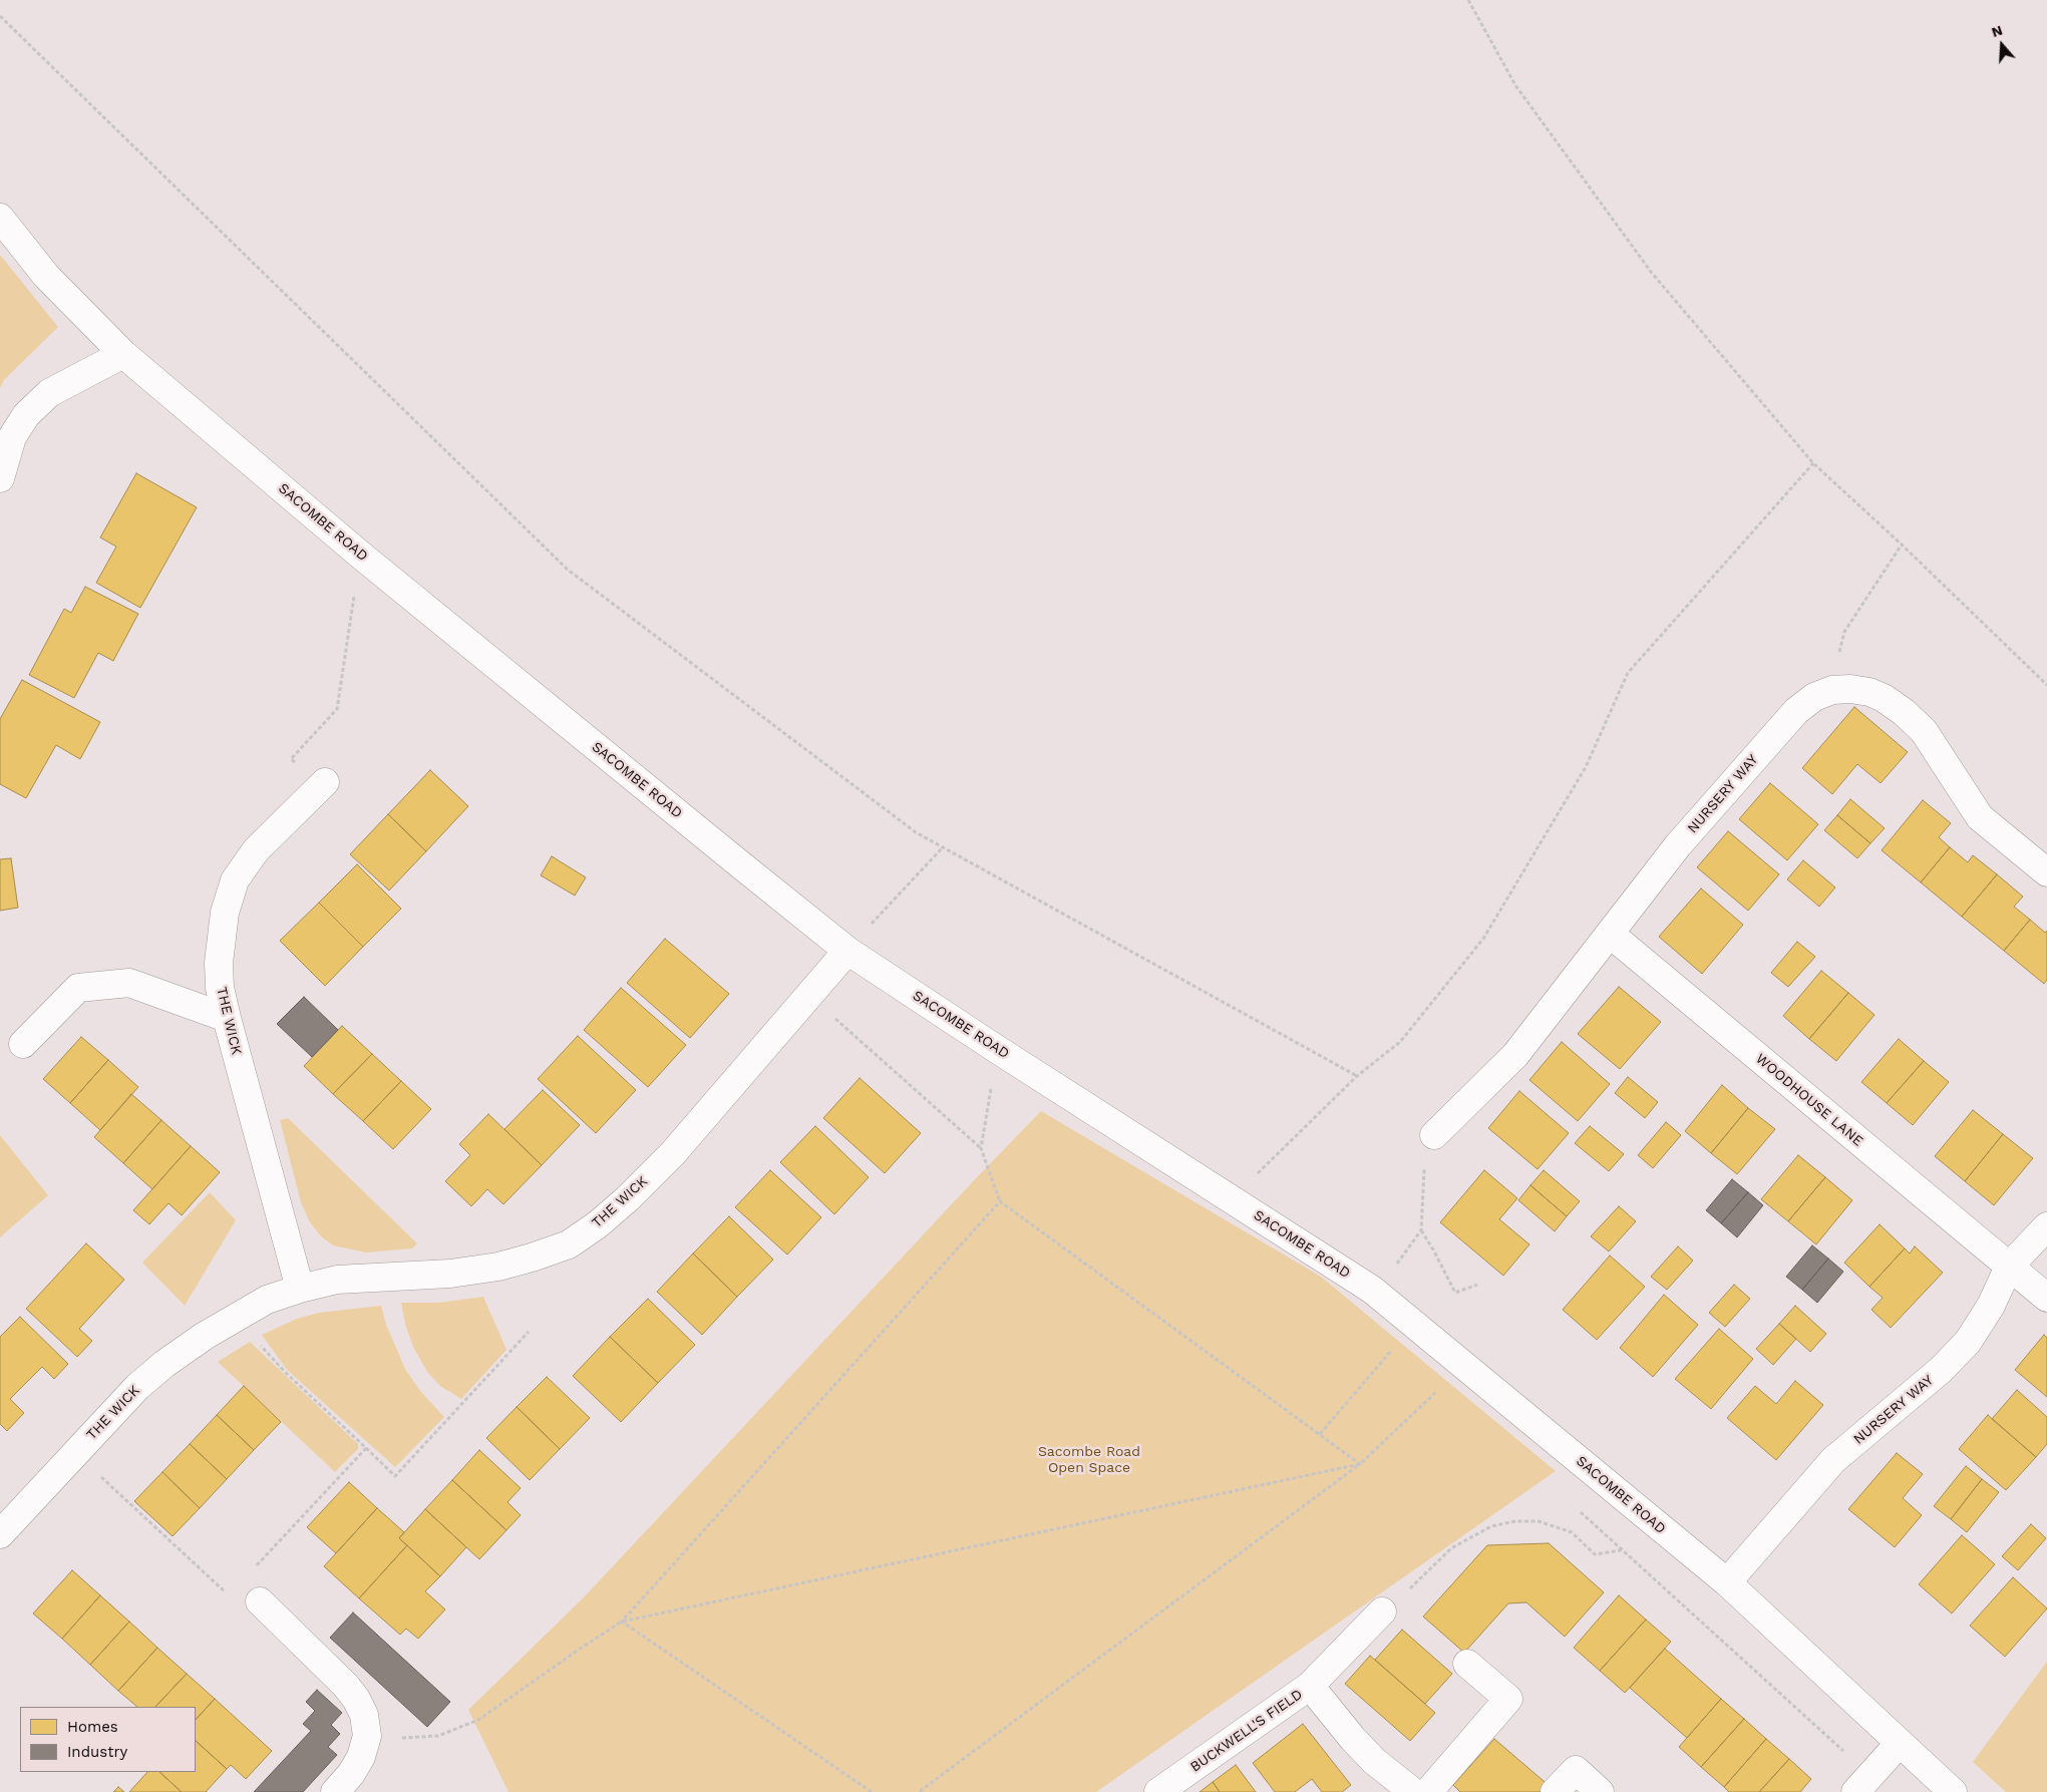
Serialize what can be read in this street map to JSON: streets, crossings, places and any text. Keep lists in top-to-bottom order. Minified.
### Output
{"streets":{"street":["SACOMBE ROAD","NURSERY WAY","THE WICK","WOODHOUSE LANE","BUCKWELL'S FIELD"]},"crossings":[["SACOMBE ROAD","NURSERY WAY"],["SACOMBE ROAD","THE WICK"],["NURSERY WAY","WOODHOUSE LANE"]],"parks":["Sacombe Road Open Space"],"legend":["Homes","Industry"],"north":"top"}
